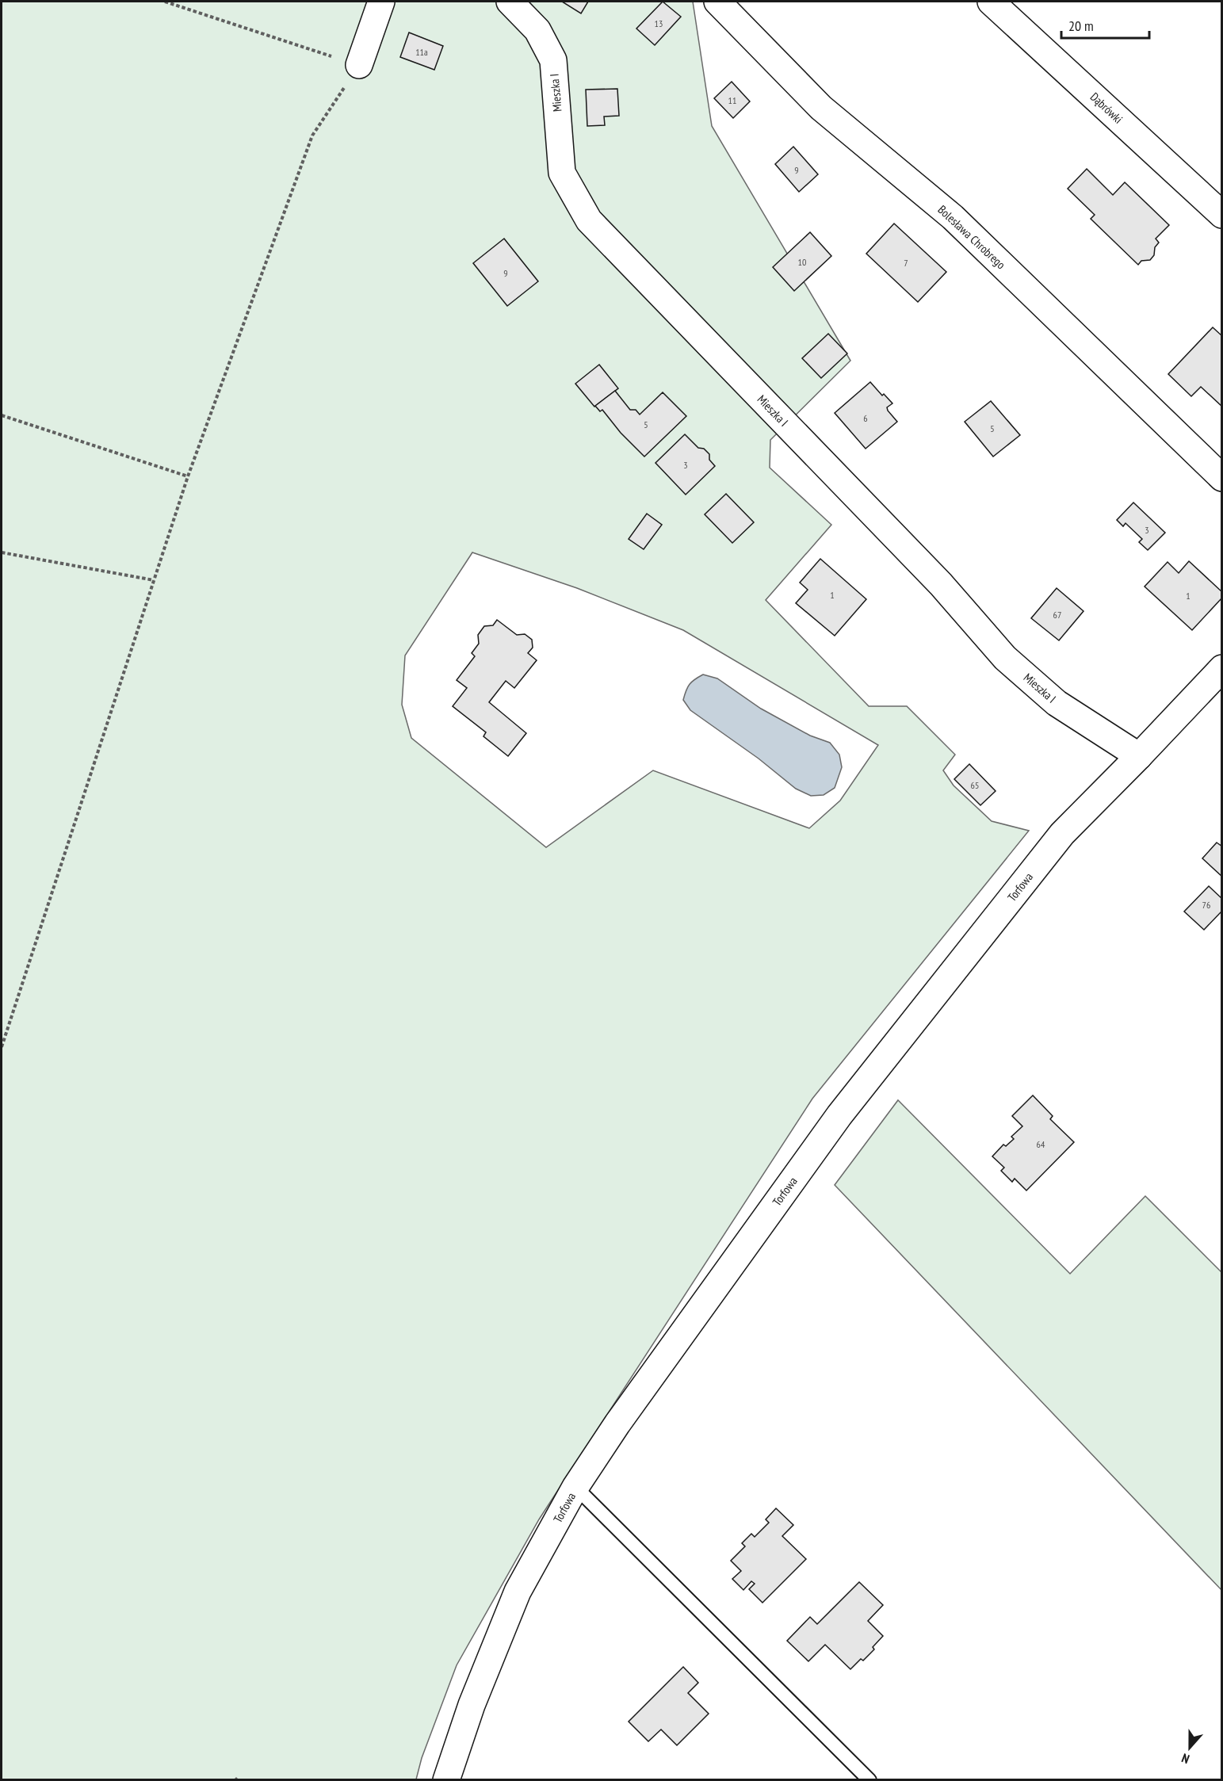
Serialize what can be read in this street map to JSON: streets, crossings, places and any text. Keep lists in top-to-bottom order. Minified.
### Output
{"streets":{"street":["Mieszka I","Dąbrówki","Bolesława Chrobrego","Torfowa"]},"crossings":[["Mieszka I","Torfowa"]],"house_numbers":["13","11a","11","9","10","7","9","6","5","5","3","3","1","1","67","65","76","64"],"scale_bar":"20 m","north":"bottom"}
